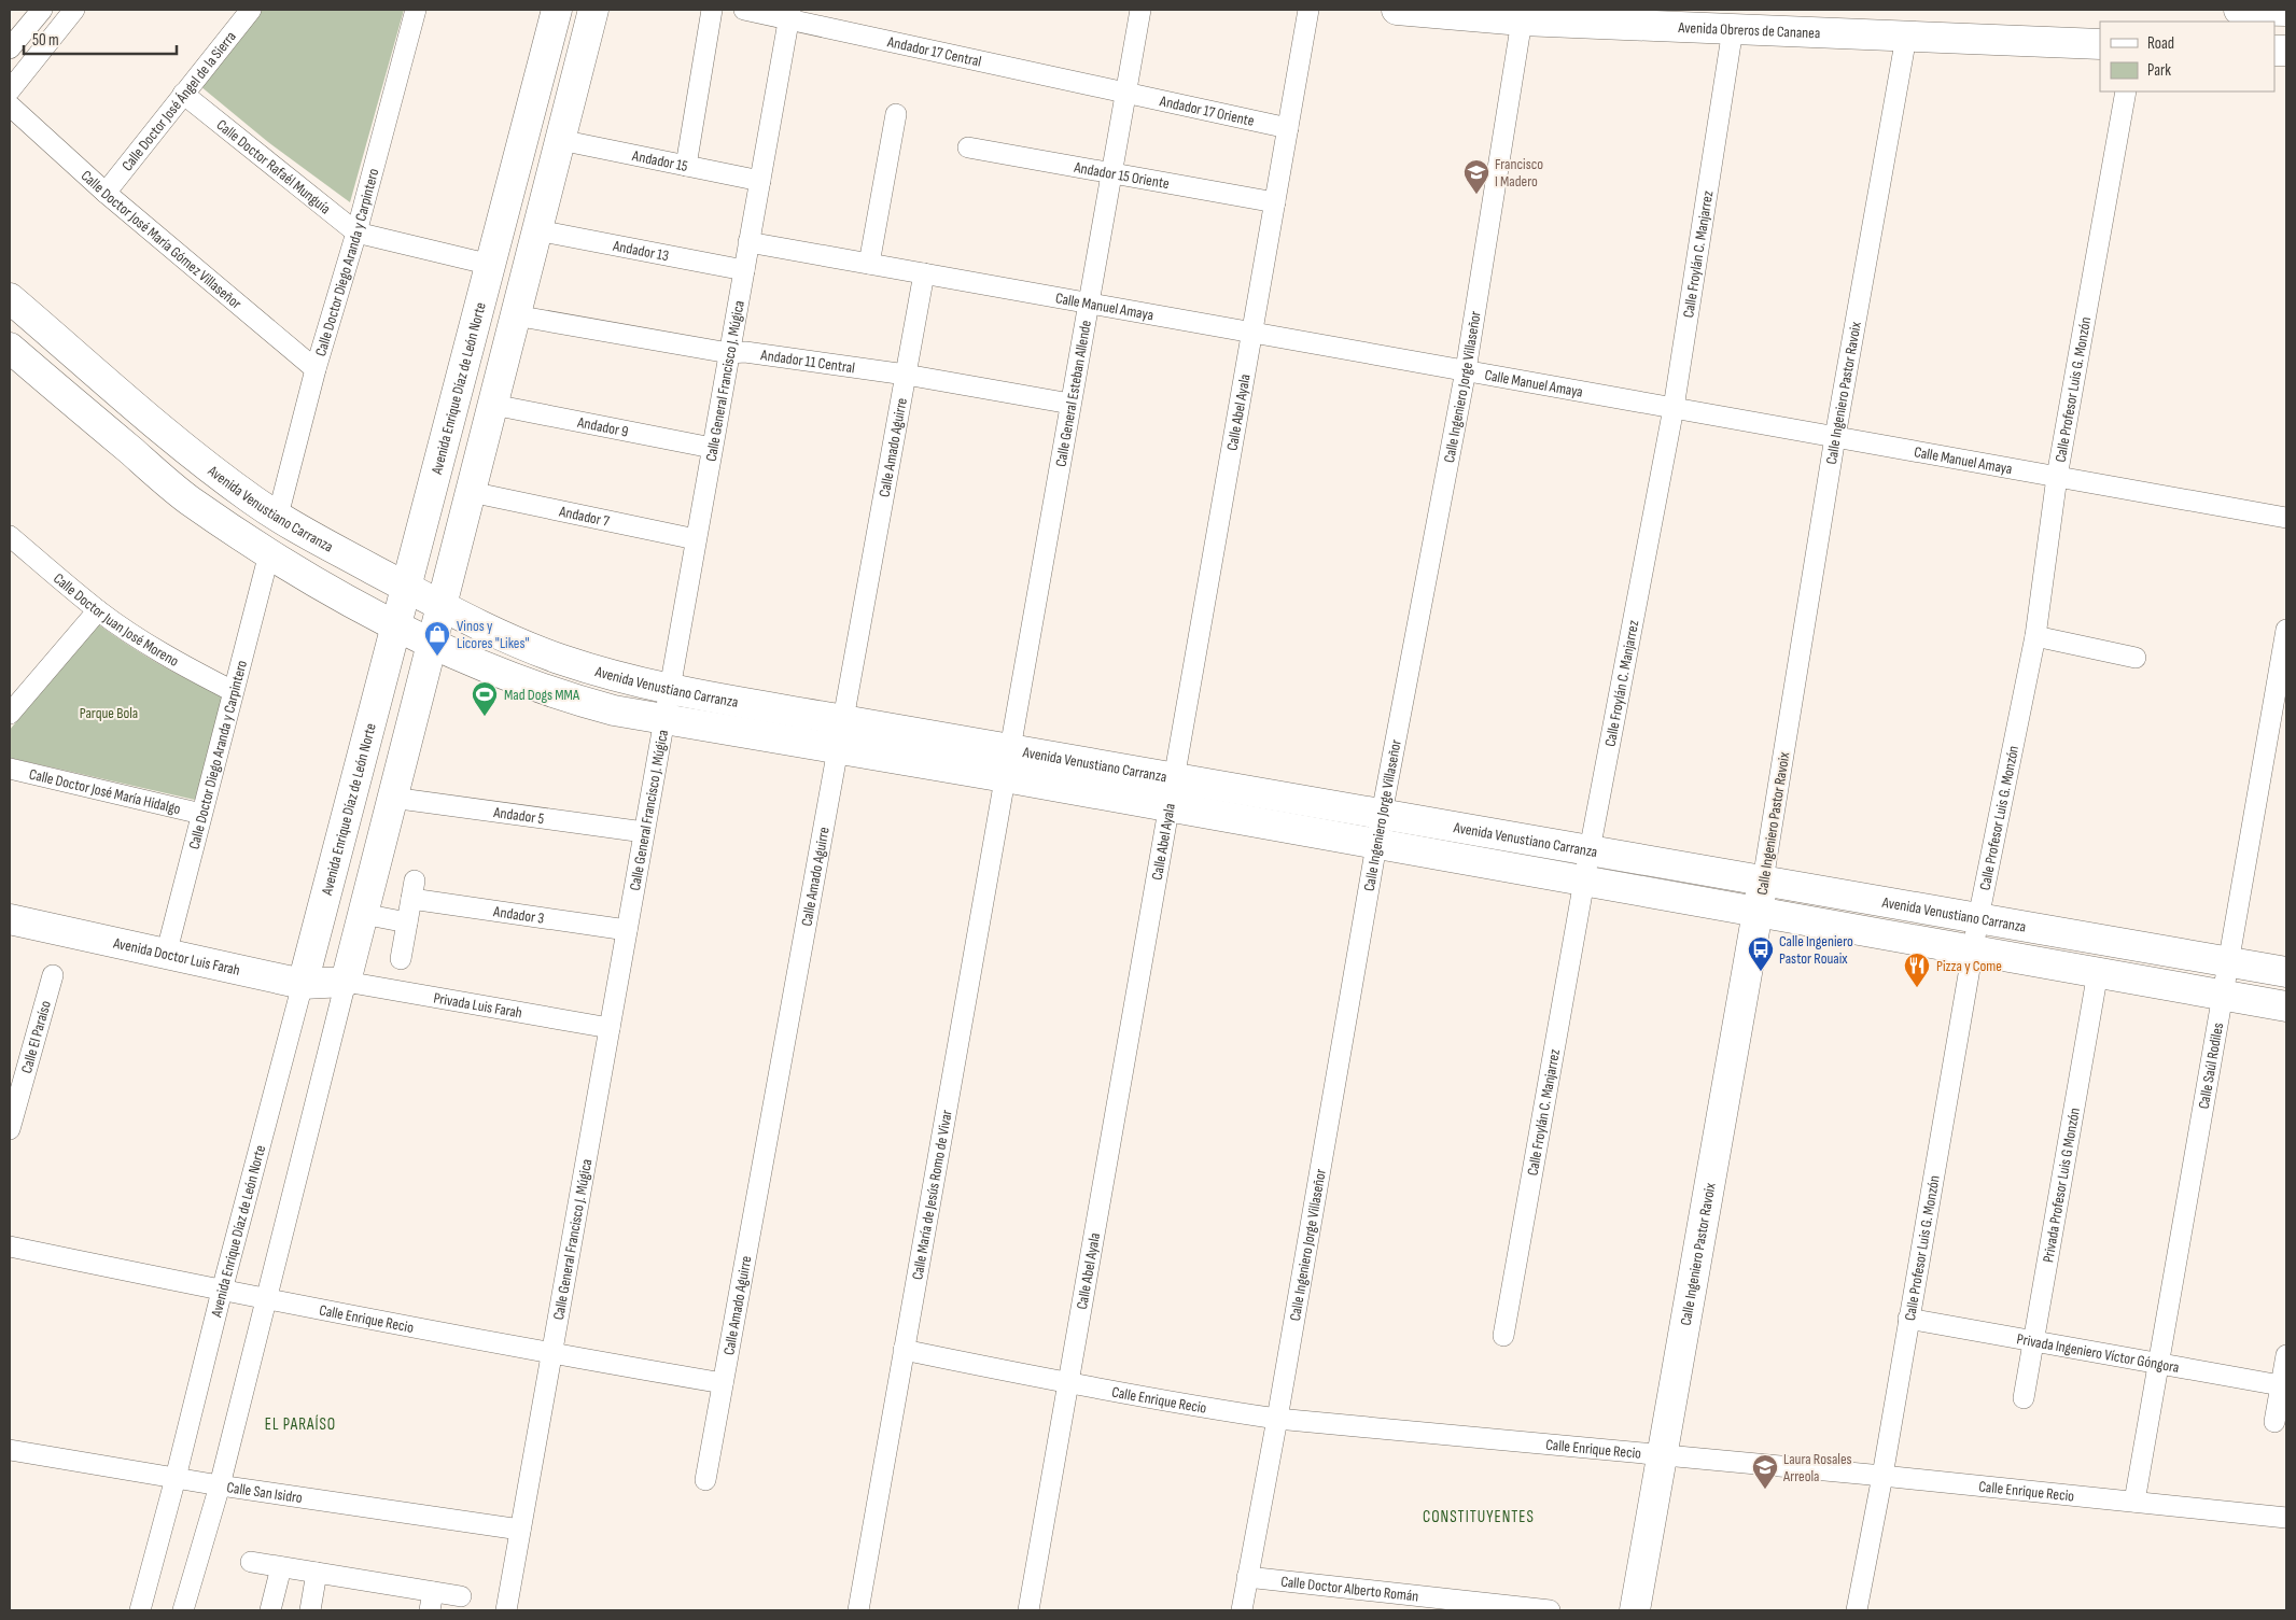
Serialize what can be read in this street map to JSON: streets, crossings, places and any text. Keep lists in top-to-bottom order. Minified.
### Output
{"streets":{"street":["Avenida Obreros de Cananea","Andador 17 Central","Calle Doctor José Ángel de la Sierra","Andador 17 Oriente","Andador 15","Calle Doctor Rafaél Munguía","Andador 15 Oriente","Calle Doctor José María Gómez Villaseñor","Andador 13","Calle Froylán C. Manjarrez","Calle Doctor Diego Aranda y Carpintero","Calle Manuel Amaya","Andador 11 Central","Calle General Francisco J. Múgica","Calle Ingeniero Jorge Villaseñor","Avenida Enrique Díaz de León Norte","Calle Profesor Luis G. Monzón","Calle General Esteban Allende","Calle Ingeniero Pastor Ravoix","Calle Abel Ayala","Andador 9","Calle Amado Aguirre","Avenida Venustiano Carranza","Andador 7","Calle Doctor Juan José Moreno","Calle Doctor José María Hidalgo","Andador 5","Andador 3","Avenida Doctor Luis Farah","Privada Luis Farah","Calle El Paraíso","Calle Saúl Rodiles","Privada Profesor Luis G Monzón","Calle María de Jesús Romo de Vivar","Calle Enrique Recio","Privada Ingeniero Víctor Góngora","Calle San Isidro","Calle Doctor Alberto Román"]},"crossings":[["Avenida Obreros de Cananea","Calle Froylán C. Manjarrez"],["Avenida Obreros de Cananea","Calle Ingeniero Jorge Villaseñor"],["Avenida Obreros de Cananea","Calle Ingeniero Pastor Ravoix"],["Andador 17 Central","Andador 17 Oriente"],["Andador 17 Central","Calle General Francisco J. Múgica"],["Andador 17 Central","Calle General Esteban Allende"],["Calle Doctor José Ángel de la Sierra","Calle Doctor Rafaél Munguía"],["Calle Doctor José Ángel de la Sierra","Calle Doctor José María Gómez Villaseñor"],["Andador 17 Oriente","Calle General Esteban Allende"],["Andador 17 Oriente","Calle Abel Ayala"],["Andador 15","Calle General Francisco J. Múgica"],["Calle Doctor Rafaél Munguía","Calle Doctor Diego Aranda y Carpintero"],["Calle Doctor Rafaél Munguía","Avenida Enrique Díaz de León Norte"],["Andador 15 Oriente","Calle General Esteban Allende"],["Andador 15 Oriente","Calle Abel Ayala"],["Calle Doctor José María Gómez Villaseñor","Calle Doctor Diego Aranda y Carpintero"],["Andador 13","Calle General Francisco J. Múgica"],["Calle Froylán C. Manjarrez","Calle Manuel Amaya"],["Calle Froylán C. Manjarrez","Avenida Venustiano Carranza"],["Calle Doctor Diego Aranda y Carpintero","Avenida Venustiano Carranza"],["Calle Doctor Diego Aranda y Carpintero","Calle Doctor Juan José Moreno"],["Calle Doctor Diego Aranda y Carpintero","Calle Doctor José María Hidalgo"],["Calle Doctor Diego Aranda y Carpintero","Avenida Doctor Luis Farah"],["Calle Manuel Amaya","Calle General Francisco J. Múgica"],["Calle Manuel Amaya","Calle Ingeniero Jorge Villaseñor"],["Calle Manuel Amaya","Calle Profesor Luis G. Monzón"],["Calle Manuel Amaya","Calle General Esteban Allende"],["Calle Manuel Amaya","Calle Ingeniero Pastor Ravoix"],["Calle Manuel Amaya","Calle Abel Ayala"],["Calle Manuel Amaya","Calle Amado Aguirre"],["Andador 11 Central","Calle General Francisco J. Múgica"],["Andador 11 Central","Calle General Esteban Allende"],["Andador 11 Central","Calle Amado Aguirre"],["Calle General Francisco J. Múgica","Andador 9"],["Calle General Francisco J. Múgica","Avenida Venustiano Carranza"],["Calle General Francisco J. Múgica","Andador 7"],["Calle General Francisco J. Múgica","Andador 5"],["Calle General Francisco J. Múgica","Andador 3"],["Calle General Francisco J. Múgica","Privada Luis Farah"],["Calle General Francisco J. Múgica","Calle Enrique Recio"],["Calle General Francisco J. Múgica","Calle San Isidro"],["Calle Ingeniero Jorge Villaseñor","Avenida Venustiano Carranza"],["Calle Ingeniero Jorge Villaseñor","Calle Enrique Recio"],["Calle Ingeniero Jorge Villaseñor","Calle Doctor Alberto Román"],["Avenida Enrique Díaz de León Norte","Avenida Venustiano Carranza"],["Avenida Enrique Díaz de León Norte","Avenida Doctor Luis Farah"],["Avenida Enrique Díaz de León Norte","Calle Enrique Recio"],["Avenida Enrique Díaz de León Norte","Calle San Isidro"],["Calle Profesor Luis G. Monzón","Avenida Venustiano Carranza"],["Calle Profesor Luis G. Monzón","Calle Enrique Recio"],["Calle Profesor Luis G. Monzón","Privada Ingeniero Víctor Góngora"],["Calle General Esteban Allende","Avenida Venustiano Carranza"],["Calle General Esteban Allende","Calle María de Jesús Romo de Vivar"],["Calle Ingeniero Pastor Ravoix","Avenida Venustiano Carranza"],["Calle Ingeniero Pastor Ravoix","Calle Enrique Recio"],["Calle Abel Ayala","Avenida Venustiano Carranza"],["Calle Abel Ayala","Calle Enrique Recio"],["Calle Amado Aguirre","Avenida Venustiano Carranza"],["Calle Amado Aguirre","Calle Enrique Recio"],["Avenida Venustiano Carranza","Calle Saúl Rodiles"],["Avenida Venustiano Carranza","Privada Profesor Luis G Monzón"],["Avenida Venustiano Carranza","Calle María de Jesús Romo de Vivar"],["Avenida Doctor Luis Farah","Privada Luis Farah"],["Calle Saúl Rodiles","Calle Enrique Recio"],["Calle Saúl Rodiles","Privada Ingeniero Víctor Góngora"],["Privada Profesor Luis G Monzón","Privada Ingeniero Víctor Góngora"],["Calle María de Jesús Romo de Vivar","Calle Enrique Recio"]],"districts":["EL PARAÍSO","CONSTITUYENTES"],"parks":["Parque Bola"],"places":{"school or university":["Francisco I Madero","Laura Rosales Arreola"],"shop":["Vinos y Licores \"Likes\""],"sports":["Mad Dogs MMA"],"bus stop":["Calle Ingeniero Pastor Rouaix"],"restaurant":["Pizza y Come"]},"legend":["Road","Park"],"scale_bar":"50 m"}
